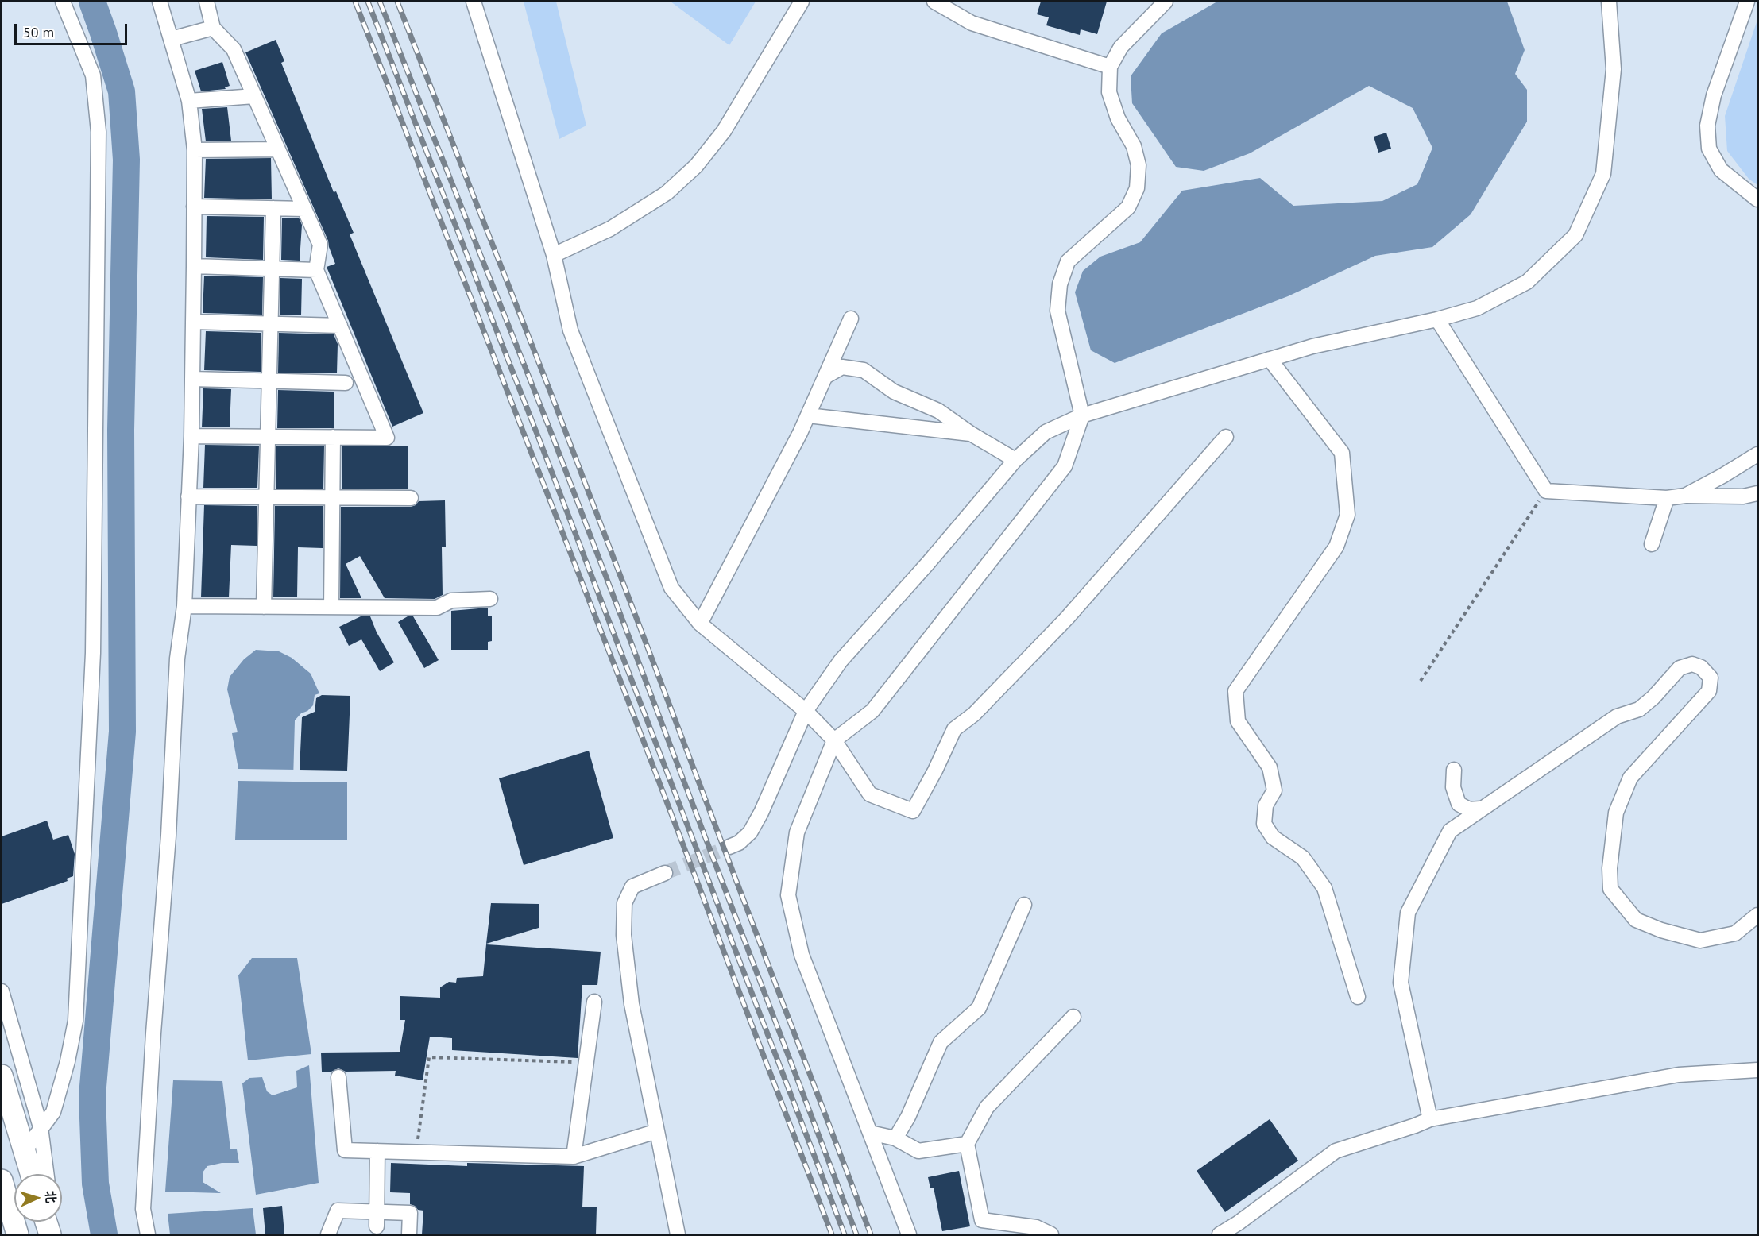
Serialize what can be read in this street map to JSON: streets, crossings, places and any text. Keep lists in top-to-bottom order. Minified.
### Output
{"scale_bar":"50 m","north":"right"}
